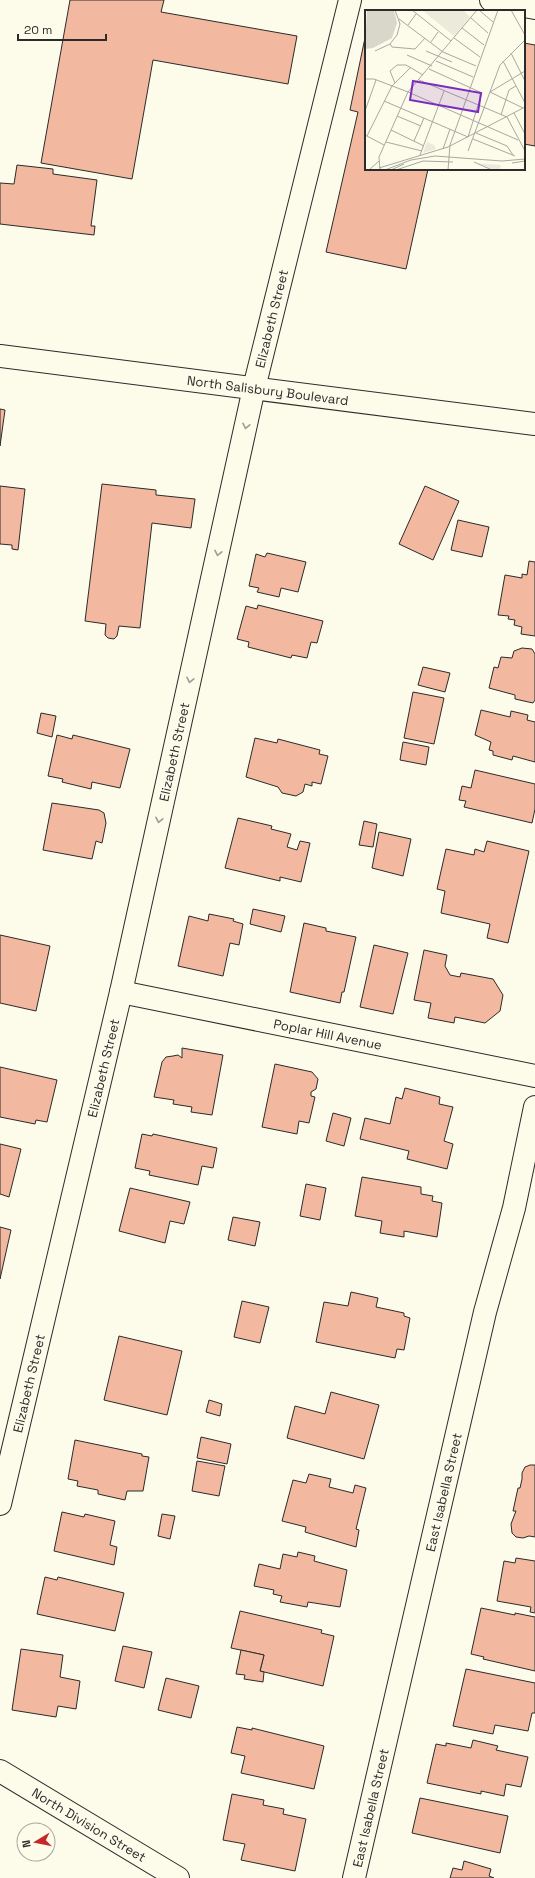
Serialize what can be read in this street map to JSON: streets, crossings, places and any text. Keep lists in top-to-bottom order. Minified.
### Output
{"streets":{"street":["Elizabeth Street","North Salisbury Boulevard","Poplar Hill Avenue","East Isabella Street","North Division Street"]},"crossings":[["Elizabeth Street","North Salisbury Boulevard"],["Elizabeth Street","Poplar Hill Avenue"]],"one_way":["Elizabeth Street"],"scale_bar":"20 m","north":"left"}
